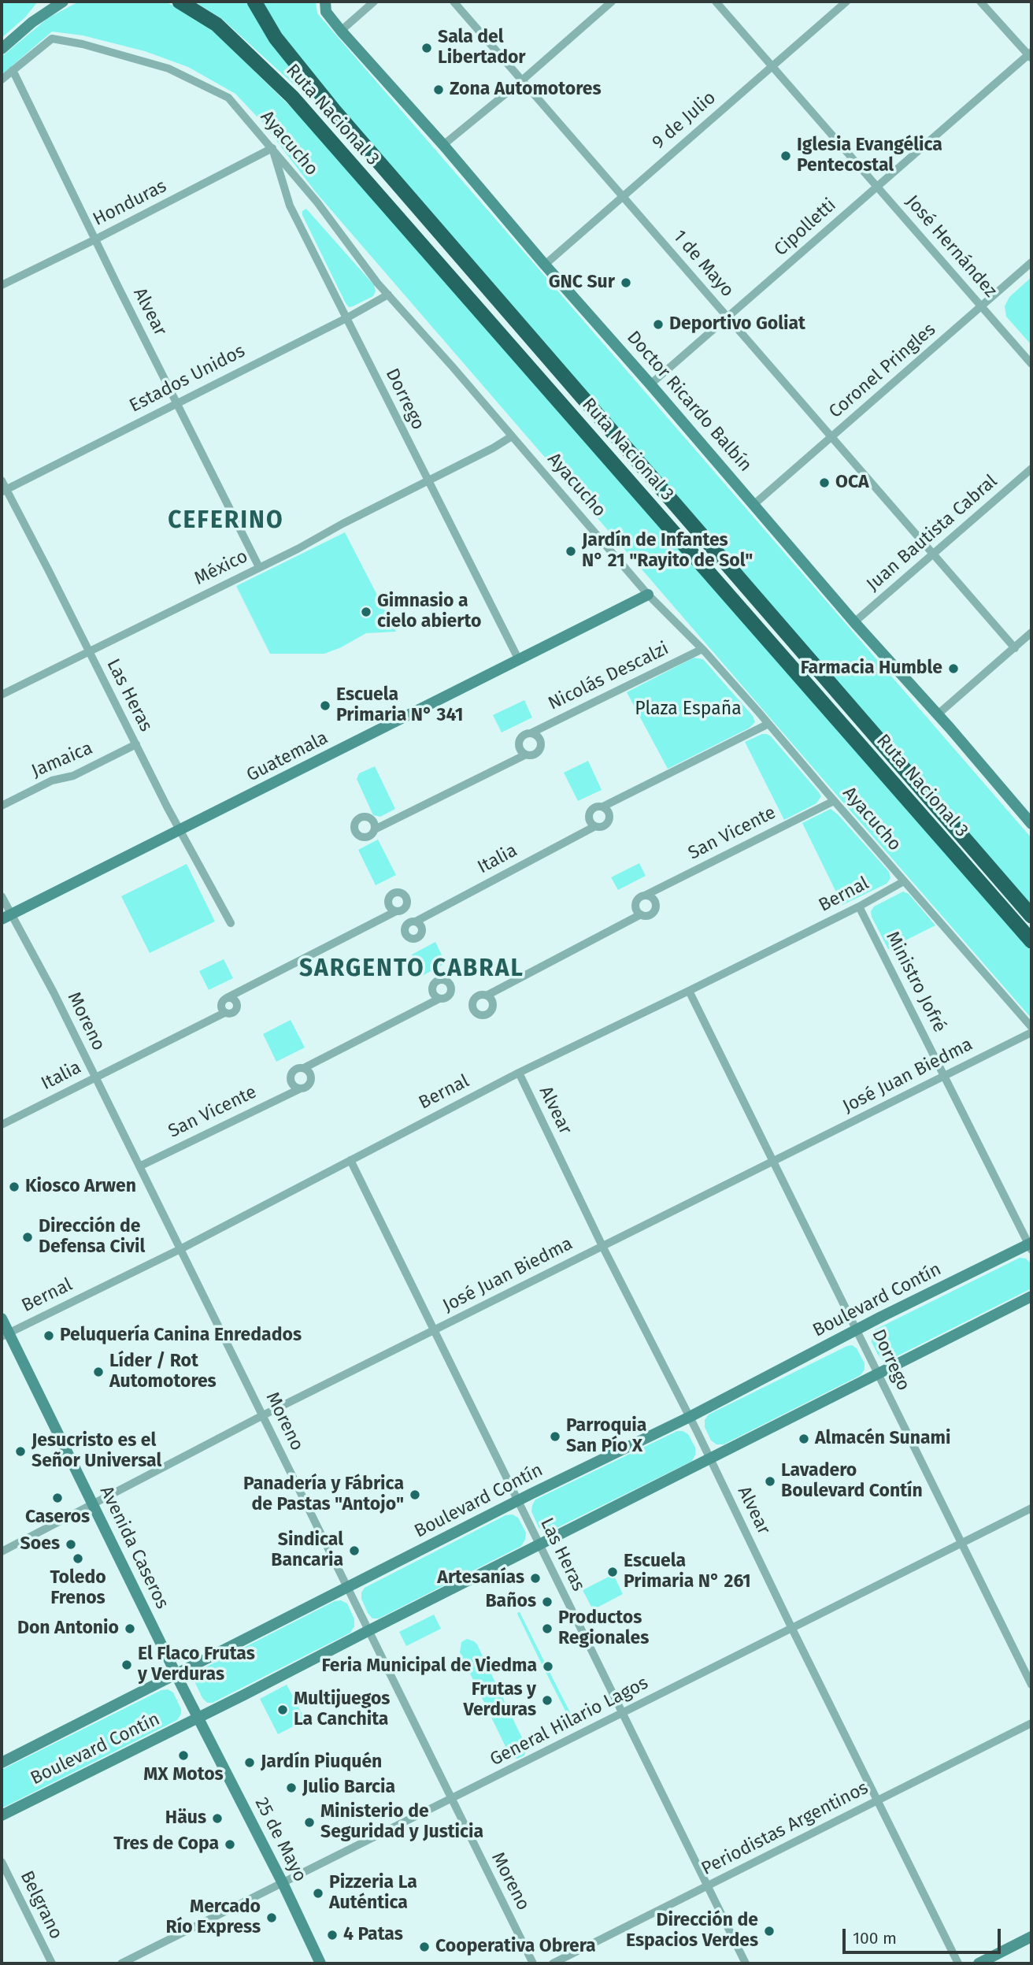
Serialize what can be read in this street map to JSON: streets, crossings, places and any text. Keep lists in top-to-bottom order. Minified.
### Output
{"streets":{"highway":["Ruta Nacional 3"],"main road":["Doctor Ricardo Balbín","Guatemala","Boulevard Contín","Avenida Caseros","25 de Mayo"],"street":["9 de Julio","Ayacucho","Honduras","Cipolletti","José Hernández","1 de Mayo","Alvear","Coronel Pringles","Estados Unidos","Dorrego","Juan Bautista Cabral","México","Nicolás Descalzi","Las Heras","Jamaica","San Vicente","Italia","Bernal","Ministro Jofré","Moreno","José Juan Biedma","General Hilario Lagos","Periodistas Argentinos","Belgrano"]},"crossings":[["9 de Julio","José Hernández"],["9 de Julio","1 de Mayo"],["9 de Julio","Doctor Ricardo Balbín"],["Ayacucho","Honduras"],["Ayacucho","Alvear"],["Ayacucho","Estados Unidos"],["Ayacucho","Dorrego"],["Ayacucho","México"],["Ayacucho","Nicolás Descalzi"],["Ayacucho","Guatemala"],["Ayacucho","San Vicente"],["Ayacucho","Bernal"],["Honduras","Alvear"],["Honduras","Dorrego"],["Cipolletti","José Hernández"],["Cipolletti","1 de Mayo"],["Cipolletti","Doctor Ricardo Balbín"],["José Hernández","Coronel Pringles"],["1 de Mayo","Coronel Pringles"],["1 de Mayo","Juan Bautista Cabral"],["Alvear","Estados Unidos"],["Alvear","México"],["Alvear","Bernal"],["Alvear","José Juan Biedma"],["Alvear","Boulevard Contín"],["Alvear","General Hilario Lagos"],["Alvear","Periodistas Argentinos"],["Coronel Pringles","Doctor Ricardo Balbín"],["Estados Unidos","Dorrego"],["Estados Unidos","Las Heras"],["Dorrego","México"],["Dorrego","Guatemala"],["Dorrego","Bernal"],["Dorrego","José Juan Biedma"],["Dorrego","Boulevard Contín"],["Dorrego","General Hilario Lagos"],["Doctor Ricardo Balbín","Juan Bautista Cabral"],["México","Las Heras"],["Las Heras","Guatemala"],["Las Heras","Jamaica"],["Las Heras","Bernal"],["Las Heras","José Juan Biedma"],["Las Heras","Boulevard Contín"],["Las Heras","General Hilario Lagos"],["Las Heras","Periodistas Argentinos"],["Guatemala","Moreno"],["San Vicente","Moreno"],["Italia","Moreno"],["Bernal","Ministro Jofré"],["Bernal","Moreno"],["Bernal","Avenida Caseros"],["Ministro Jofré","José Juan Biedma"],["Ministro Jofré","Boulevard Contín"],["Moreno","José Juan Biedma"],["Moreno","Boulevard Contín"],["Moreno","General Hilario Lagos"],["José Juan Biedma","Avenida Caseros"],["Boulevard Contín","Avenida Caseros"],["Boulevard Contín","25 de Mayo"],["Avenida Caseros","25 de Mayo"],["General Hilario Lagos","25 de Mayo"]],"districts":["CEFERINO","SARGENTO CABRAL"],"parks":["Plaza España"],"places":["Sala del Libertador","Zona Automotores","Iglesia Evangélica Pentecostal","GNC Sur","Deportivo Goliat","OCA","Jardín de Infantes N° 21 \"Rayito de Sol\"","Gimnasio a cielo abierto","Farmacia Humble","Escuela Primaria N° 341","Kiosco Arwen","Dirección de Defensa Civil","Peluquería Canina Enredados","Líder / Rot Automotores","Parroquia San Pío X","Almacén Sunami","Jesucristo es el Señor Universal","Lavadero Boulevard Contín","Panadería y Fábrica de Pastas \"Antojo\"","Caseros","Soes","Sindical Bancaria","Toledo Frenos","Escuela Primaria N° 261","Artesanías","Baños","Don Antonio","Productos Regionales","El Flaco Frutas y Verduras","Feria Municipal de Viedma","Frutas y Verduras","Multijuegos La Canchita","MX Motos","Jardín Piuquén","Julio Barcia","Häus","Ministerio de Seguridad y Justicia","Tres de Copa","Pizzeria La Auténtica","Mercado Río Express","Dirección de Espacios Verdes","4 Patas","Cooperativa Obrera"],"scale_bar":"100 m"}
